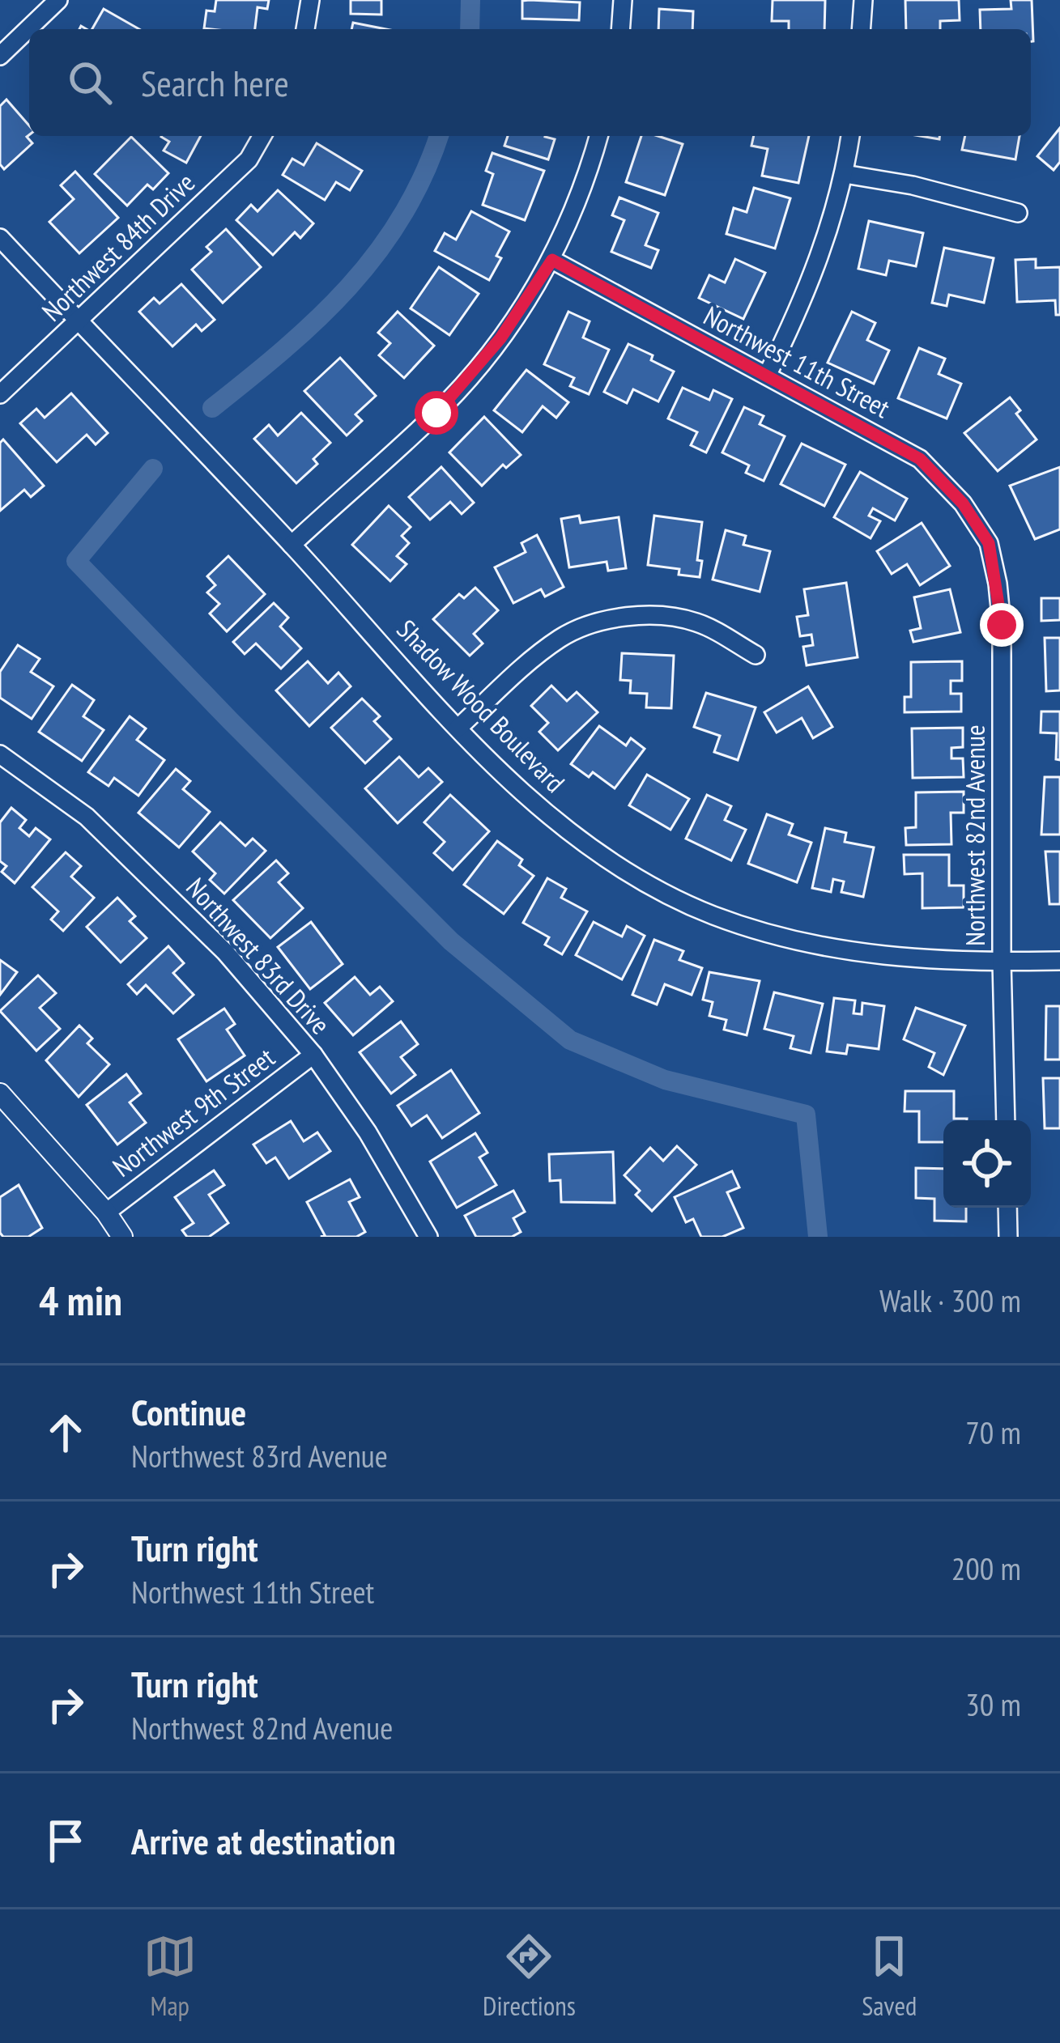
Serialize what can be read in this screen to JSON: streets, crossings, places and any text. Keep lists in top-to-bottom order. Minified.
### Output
{"streets":{"street":["Northwest 84th Drive","Northwest 11th Street","Shadow Wood Boulevard","Northwest 82nd Avenue","Northwest 83rd Drive","Northwest 9th Street"]},"crossings":[["Northwest 84th Drive","Shadow Wood Boulevard"],["Northwest 11th Street","Northwest 82nd Avenue"],["Shadow Wood Boulevard","Northwest 82nd Avenue"],["Northwest 83rd Drive","Northwest 9th Street"]],"page":{"search":"Search here","heading":["4 min","Walk · 300 m"],"list":[["Continue","Northwest 83rd Avenue","70 m"],["Turn right","Northwest 11th Street","200 m"],["Turn right","Northwest 82nd Avenue","30 m"],"Arrive at destination"],"nav":["Map","Directions","Saved"]}}
